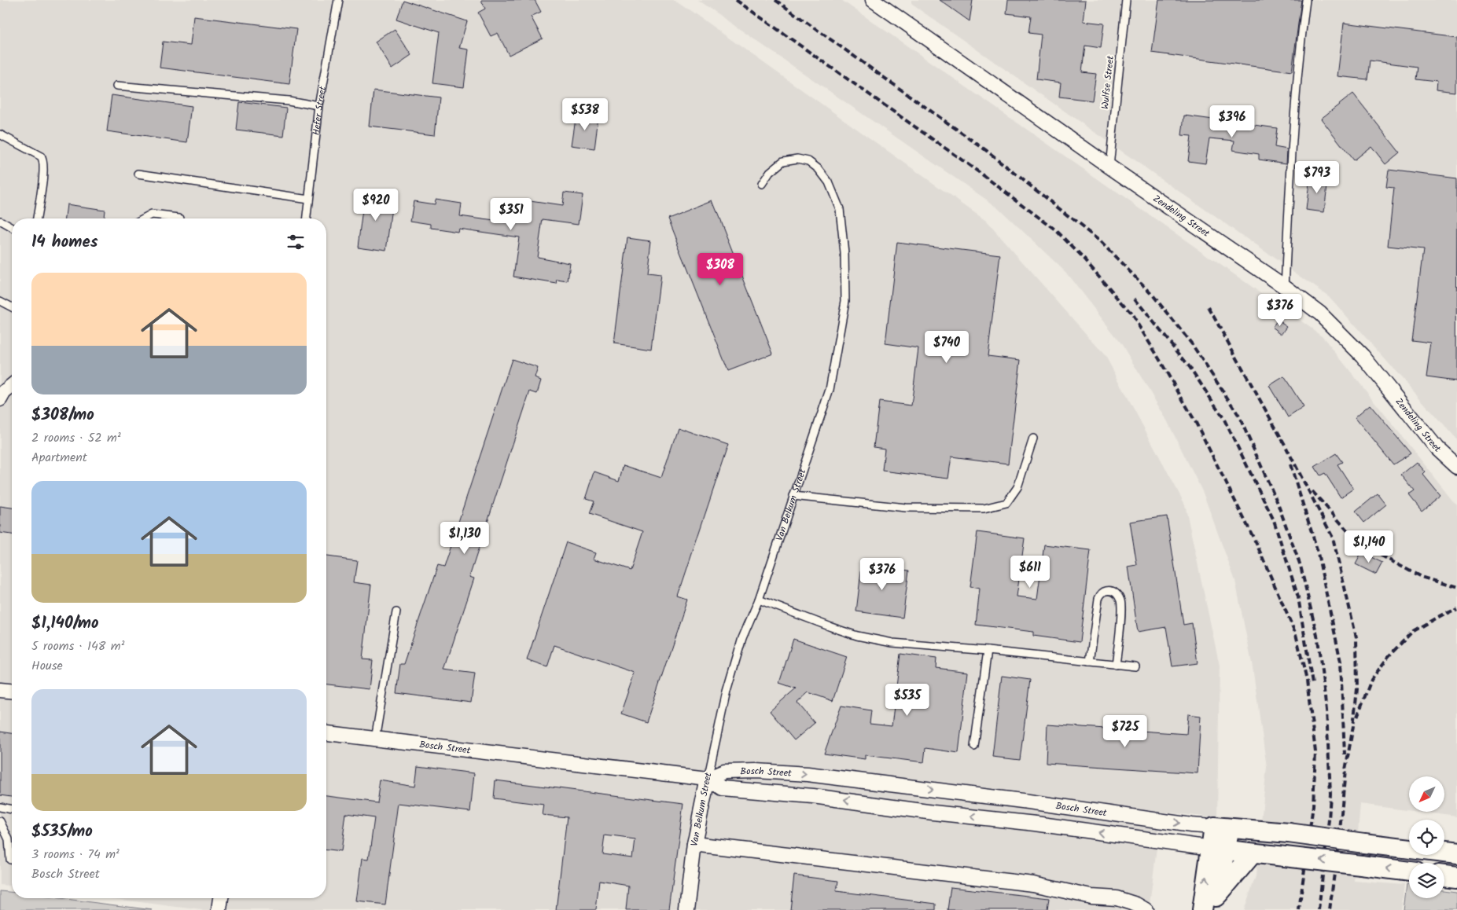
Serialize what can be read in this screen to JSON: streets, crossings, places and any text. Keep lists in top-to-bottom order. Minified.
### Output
{"streets":{"street":["Zendeling Street","Van Belkum Street","Bosch Street"],"lane":["Wulfse Street","Hefer Street"]},"crossings":[["Wulfse Street","Zendeling Street"],["Van Belkum Street","Bosch Street"]],"north":"bottom left","page":{"price":["$538","$396","$793","$920","$351","$308","$376","$740","$1,130","$1,140","$611","$376","$535","$725"],"heading":"14 homes","list":[{"name":"$308/mo","note":"2 rooms · 52 m² · Apartment"},{"name":"$1,140/mo","note":"5 rooms · 148 m² · House"},{"name":"$535/mo","note":"3 rooms · 74 m² · Bosch Street"}]}}
